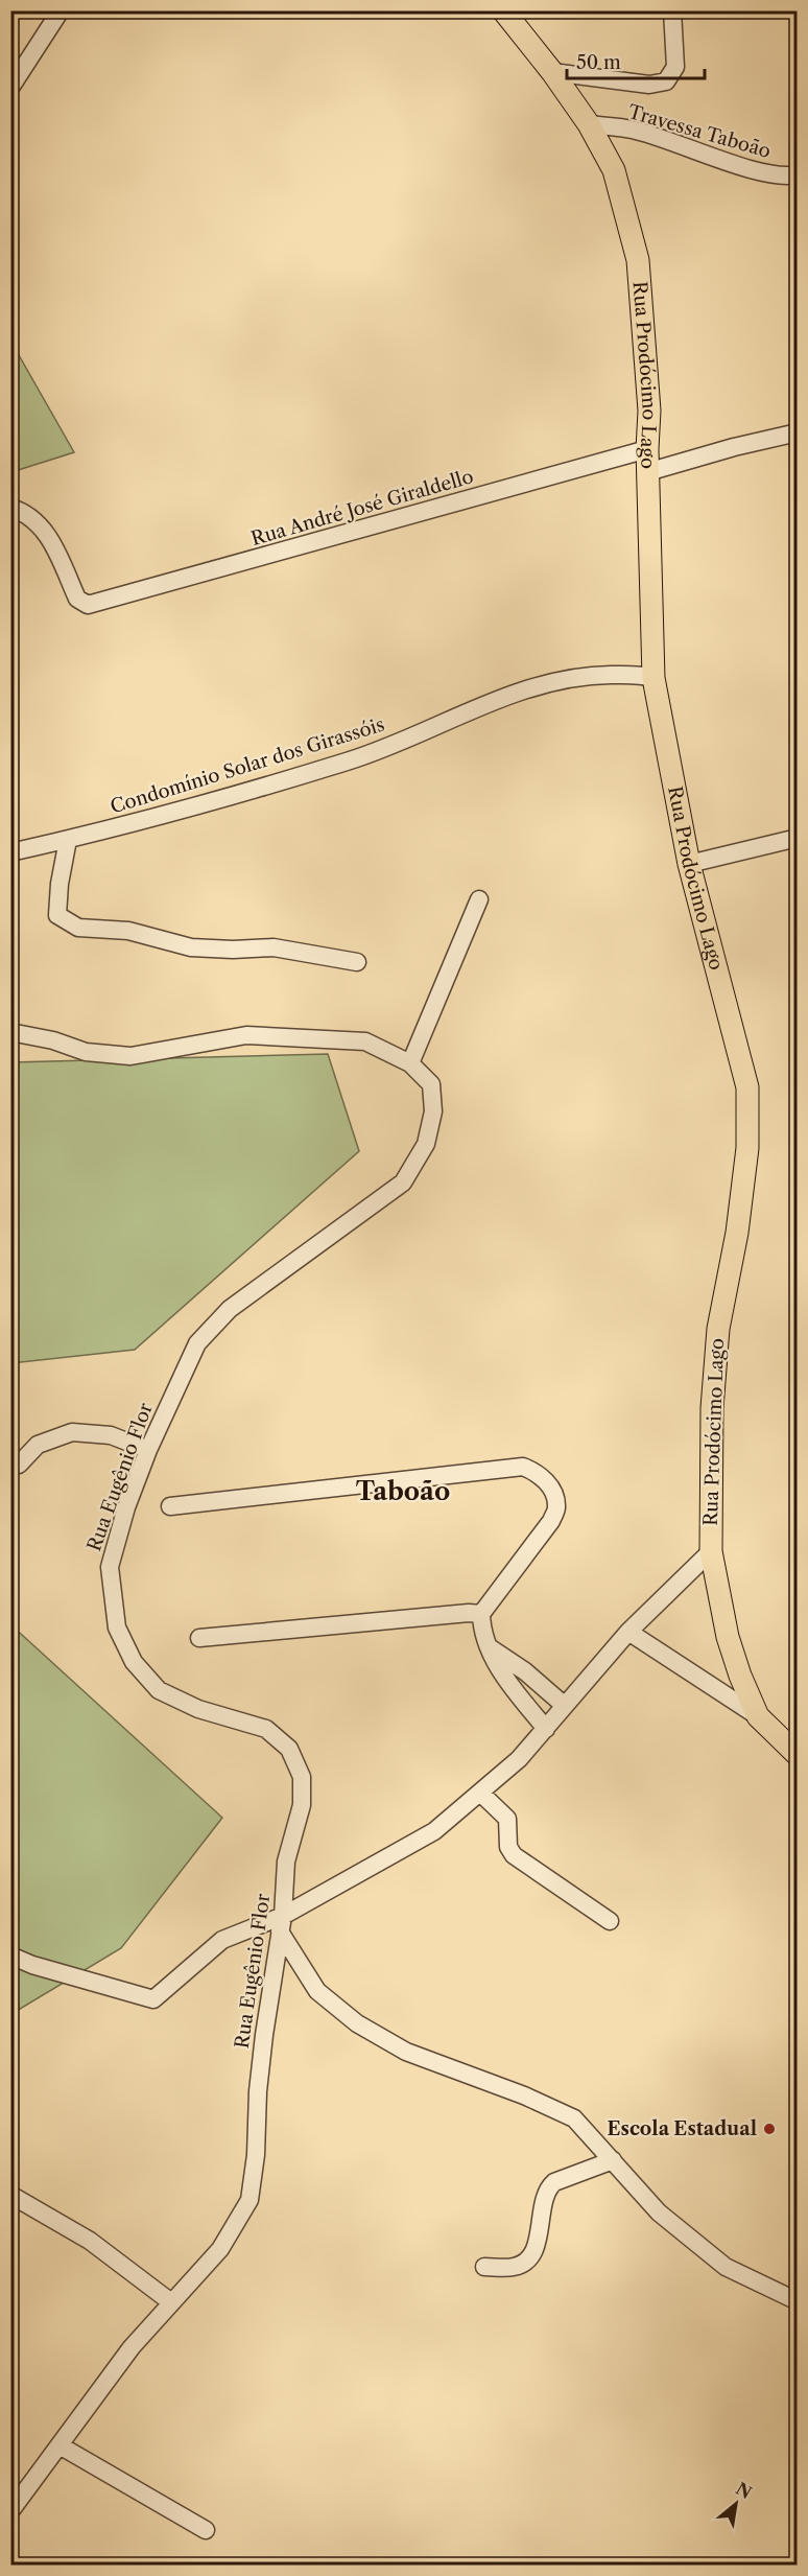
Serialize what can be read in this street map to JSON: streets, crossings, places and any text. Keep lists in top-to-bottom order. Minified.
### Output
{"streets":{"main road":["Rua Prodócimo Lago"],"street":["Travessa Taboão","Rua André José Giraldello","Condomínio Solar dos Girassóis","Rua Eugênio Flor"]},"crossings":[["Travessa Taboão","Rua Prodócimo Lago"],["Rua Prodócimo Lago","Rua André José Giraldello"],["Rua Prodócimo Lago","Condomínio Solar dos Girassóis"]],"districts":["Taboão"],"places":["Escola Estadual"],"scale_bar":"50 m","north":"top right"}
